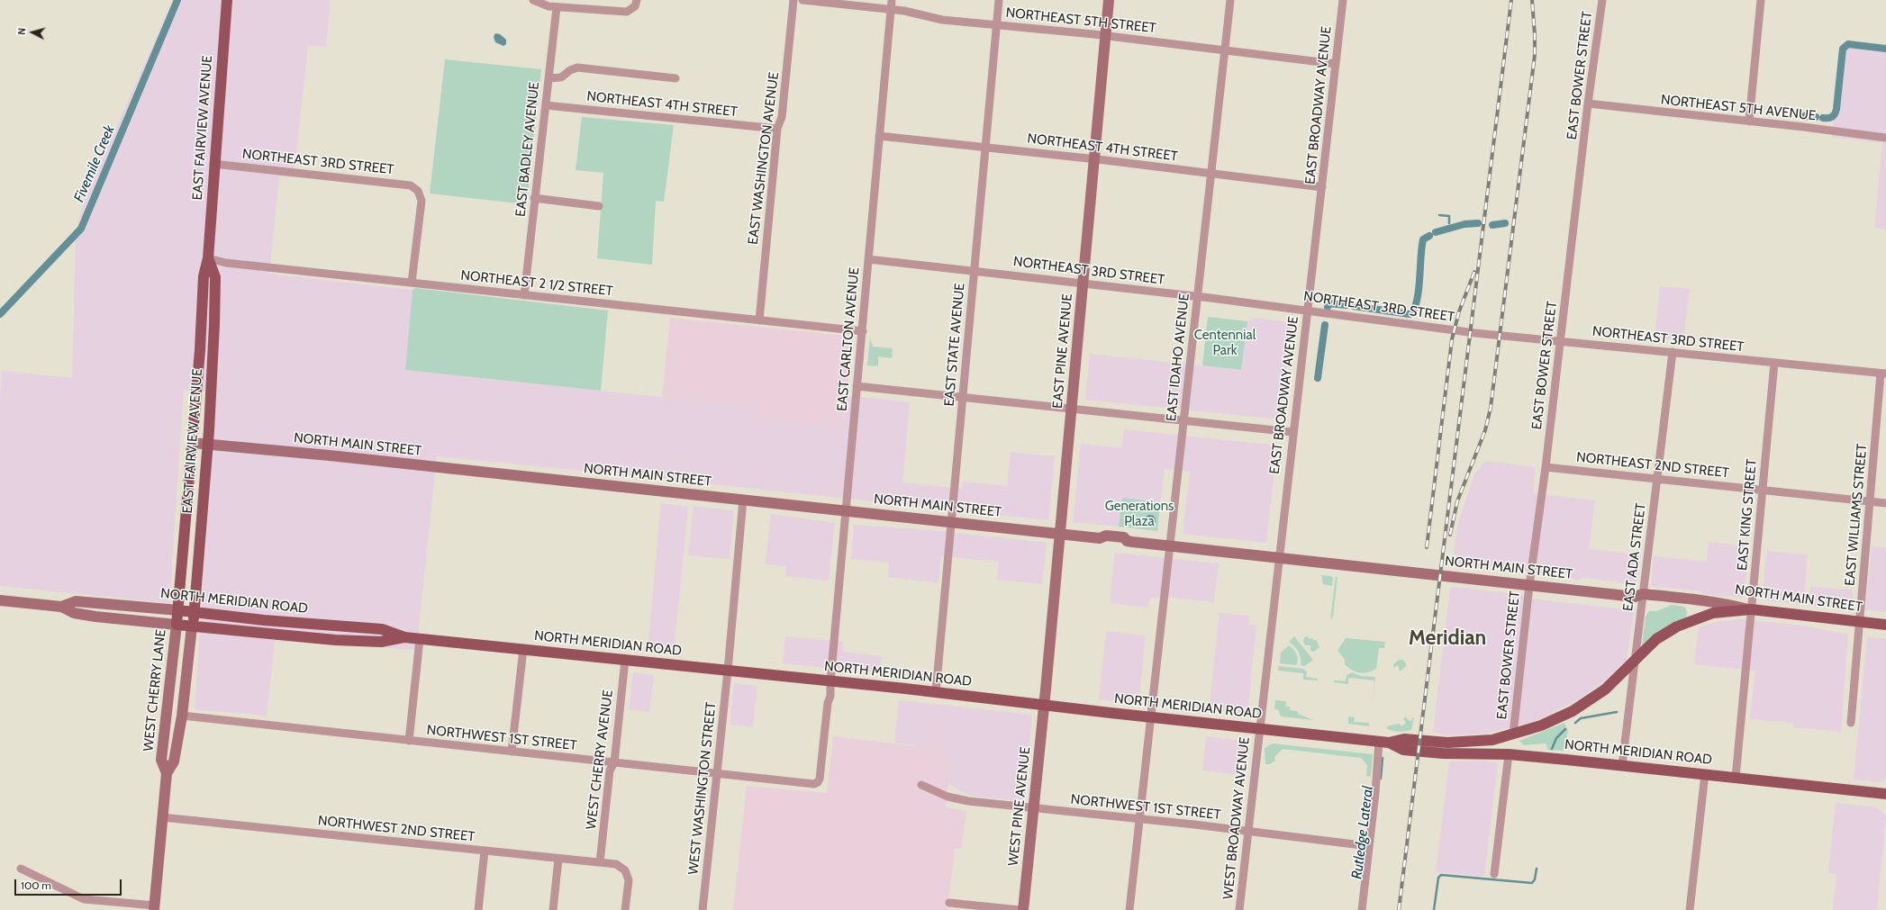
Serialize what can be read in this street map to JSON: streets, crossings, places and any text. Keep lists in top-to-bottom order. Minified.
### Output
{"streets":{"main road":["EAST FAIRVIEW AVENUE","NORTH MAIN STREET","NORTH MERIDIAN ROAD","WEST CHERRY LANE"],"street":["NORTHEAST 5TH STREET","EAST BOWER STREET","NORTHEAST 4TH STREET","EAST BROADWAY AVENUE","NORTHEAST 5TH AVENUE","EAST BADLEY AVENUE","EAST WASHINGTON AVENUE","NORTHEAST 3RD STREET","NORTHEAST 2 1/2 STREET","EAST CARLTON AVENUE","EAST STATE AVENUE","EAST PINE AVENUE","EAST IDAHO AVENUE","NORTHEAST 2ND STREET","EAST KING STREET","EAST WILLIAMS STREET","EAST ADA STREET","NORTHWEST 1ST STREET","WEST CHERRY AVENUE","WEST WASHINGTON STREET","WEST PINE AVENUE","WEST BROADWAY AVENUE","NORTHWEST 2ND STREET"]},"crossings":[["NORTHEAST 5TH STREET","EAST BROADWAY AVENUE"],["NORTHEAST 5TH STREET","EAST CARLTON AVENUE"],["NORTHEAST 5TH STREET","EAST STATE AVENUE"],["NORTHEAST 5TH STREET","EAST PINE AVENUE"],["NORTHEAST 5TH STREET","EAST IDAHO AVENUE"],["EAST BOWER STREET","NORTHEAST 5TH AVENUE"],["EAST BOWER STREET","NORTHEAST 3RD STREET"],["EAST BOWER STREET","NORTH MAIN STREET"],["EAST BOWER STREET","NORTHEAST 2ND STREET"],["EAST BOWER STREET","NORTH MERIDIAN ROAD"],["NORTHEAST 4TH STREET","EAST BROADWAY AVENUE"],["NORTHEAST 4TH STREET","EAST BADLEY AVENUE"],["NORTHEAST 4TH STREET","EAST WASHINGTON AVENUE"],["NORTHEAST 4TH STREET","EAST CARLTON AVENUE"],["NORTHEAST 4TH STREET","EAST STATE AVENUE"],["NORTHEAST 4TH STREET","EAST PINE AVENUE"],["NORTHEAST 4TH STREET","EAST IDAHO AVENUE"],["EAST BROADWAY AVENUE","NORTHEAST 3RD STREET"],["EAST BROADWAY AVENUE","NORTH MAIN STREET"],["EAST BROADWAY AVENUE","NORTH MERIDIAN ROAD"],["EAST BROADWAY AVENUE","WEST BROADWAY AVENUE"],["EAST FAIRVIEW AVENUE","NORTHEAST 3RD STREET"],["EAST FAIRVIEW AVENUE","NORTHEAST 2 1/2 STREET"],["EAST FAIRVIEW AVENUE","NORTH MAIN STREET"],["EAST FAIRVIEW AVENUE","NORTH MERIDIAN ROAD"],["EAST FAIRVIEW AVENUE","WEST CHERRY LANE"],["EAST BADLEY AVENUE","NORTHEAST 2 1/2 STREET"],["EAST WASHINGTON AVENUE","NORTHEAST 2 1/2 STREET"],["NORTHEAST 3RD STREET","NORTHEAST 2 1/2 STREET"],["NORTHEAST 3RD STREET","EAST CARLTON AVENUE"],["NORTHEAST 3RD STREET","EAST STATE AVENUE"],["NORTHEAST 3RD STREET","EAST PINE AVENUE"],["NORTHEAST 3RD STREET","EAST IDAHO AVENUE"],["NORTHEAST 3RD STREET","EAST KING STREET"],["NORTHEAST 3RD STREET","EAST WILLIAMS STREET"],["NORTHEAST 3RD STREET","EAST ADA STREET"],["NORTHEAST 2 1/2 STREET","EAST CARLTON AVENUE"],["EAST CARLTON AVENUE","NORTH MAIN STREET"],["EAST CARLTON AVENUE","NORTH MERIDIAN ROAD"],["EAST CARLTON AVENUE","NORTHWEST 1ST STREET"],["EAST STATE AVENUE","NORTH MAIN STREET"],["EAST STATE AVENUE","NORTH MERIDIAN ROAD"],["EAST PINE AVENUE","NORTH MAIN STREET"],["EAST PINE AVENUE","NORTH MERIDIAN ROAD"],["EAST PINE AVENUE","WEST PINE AVENUE"],["EAST IDAHO AVENUE","NORTH MAIN STREET"],["EAST IDAHO AVENUE","NORTH MERIDIAN ROAD"],["EAST IDAHO AVENUE","NORTHWEST 1ST STREET"],["NORTH MAIN STREET","EAST KING STREET"],["NORTH MAIN STREET","EAST WILLIAMS STREET"],["NORTH MAIN STREET","EAST ADA STREET"],["NORTH MAIN STREET","NORTH MERIDIAN ROAD"],["NORTHEAST 2ND STREET","EAST KING STREET"],["NORTHEAST 2ND STREET","EAST WILLIAMS STREET"],["NORTHEAST 2ND STREET","EAST ADA STREET"],["EAST KING STREET","NORTH MERIDIAN ROAD"],["EAST ADA STREET","NORTH MERIDIAN ROAD"],["NORTH MERIDIAN ROAD","WEST CHERRY LANE"],["NORTH MERIDIAN ROAD","WEST CHERRY AVENUE"],["NORTH MERIDIAN ROAD","WEST WASHINGTON STREET"],["NORTH MERIDIAN ROAD","WEST PINE AVENUE"],["NORTH MERIDIAN ROAD","WEST BROADWAY AVENUE"],["WEST CHERRY LANE","NORTHWEST 1ST STREET"],["WEST CHERRY LANE","NORTHWEST 2ND STREET"],["NORTHWEST 1ST STREET","WEST CHERRY AVENUE"],["NORTHWEST 1ST STREET","WEST WASHINGTON STREET"],["NORTHWEST 1ST STREET","WEST PINE AVENUE"],["NORTHWEST 1ST STREET","WEST BROADWAY AVENUE"],["WEST CHERRY AVENUE","NORTHWEST 2ND STREET"]],"districts":["Meridian"],"water":["Fivemile Creek","Rutledge Lateral"],"parks":["Centennial Park","Generations Plaza"],"scale_bar":"100 m","north":"left"}
